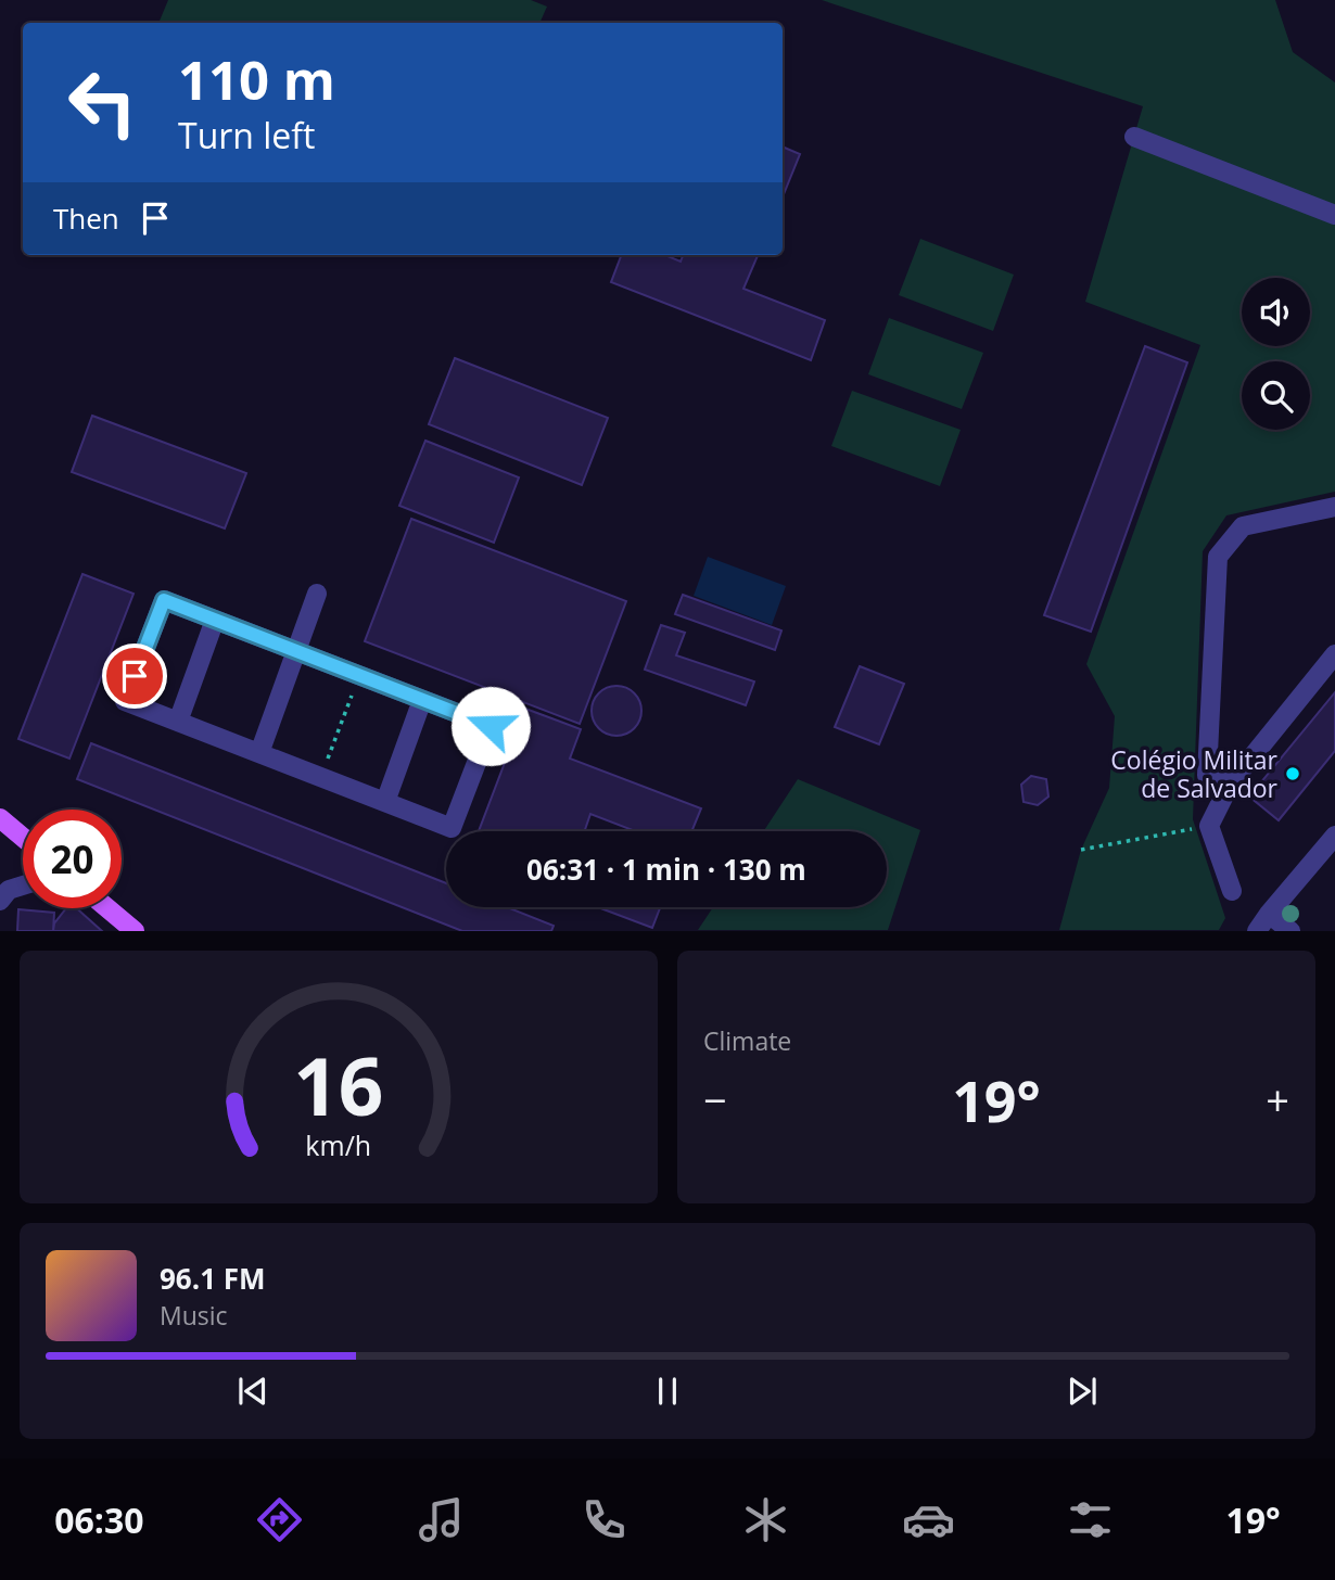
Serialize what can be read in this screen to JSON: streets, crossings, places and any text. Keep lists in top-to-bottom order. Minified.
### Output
{"places":["Colégio Militar de Salvador"],"page":{"turn":["110 m","Turn left"],"then":"Then","limit":"20","trip":"06:31 · 1 min · 130 m","tile":"Climate","heat":["−","19°","+"],"song":["96.1 FM","Music"],"tabs":["06:30","19°"],"gauge":["16","km/h"]}}
